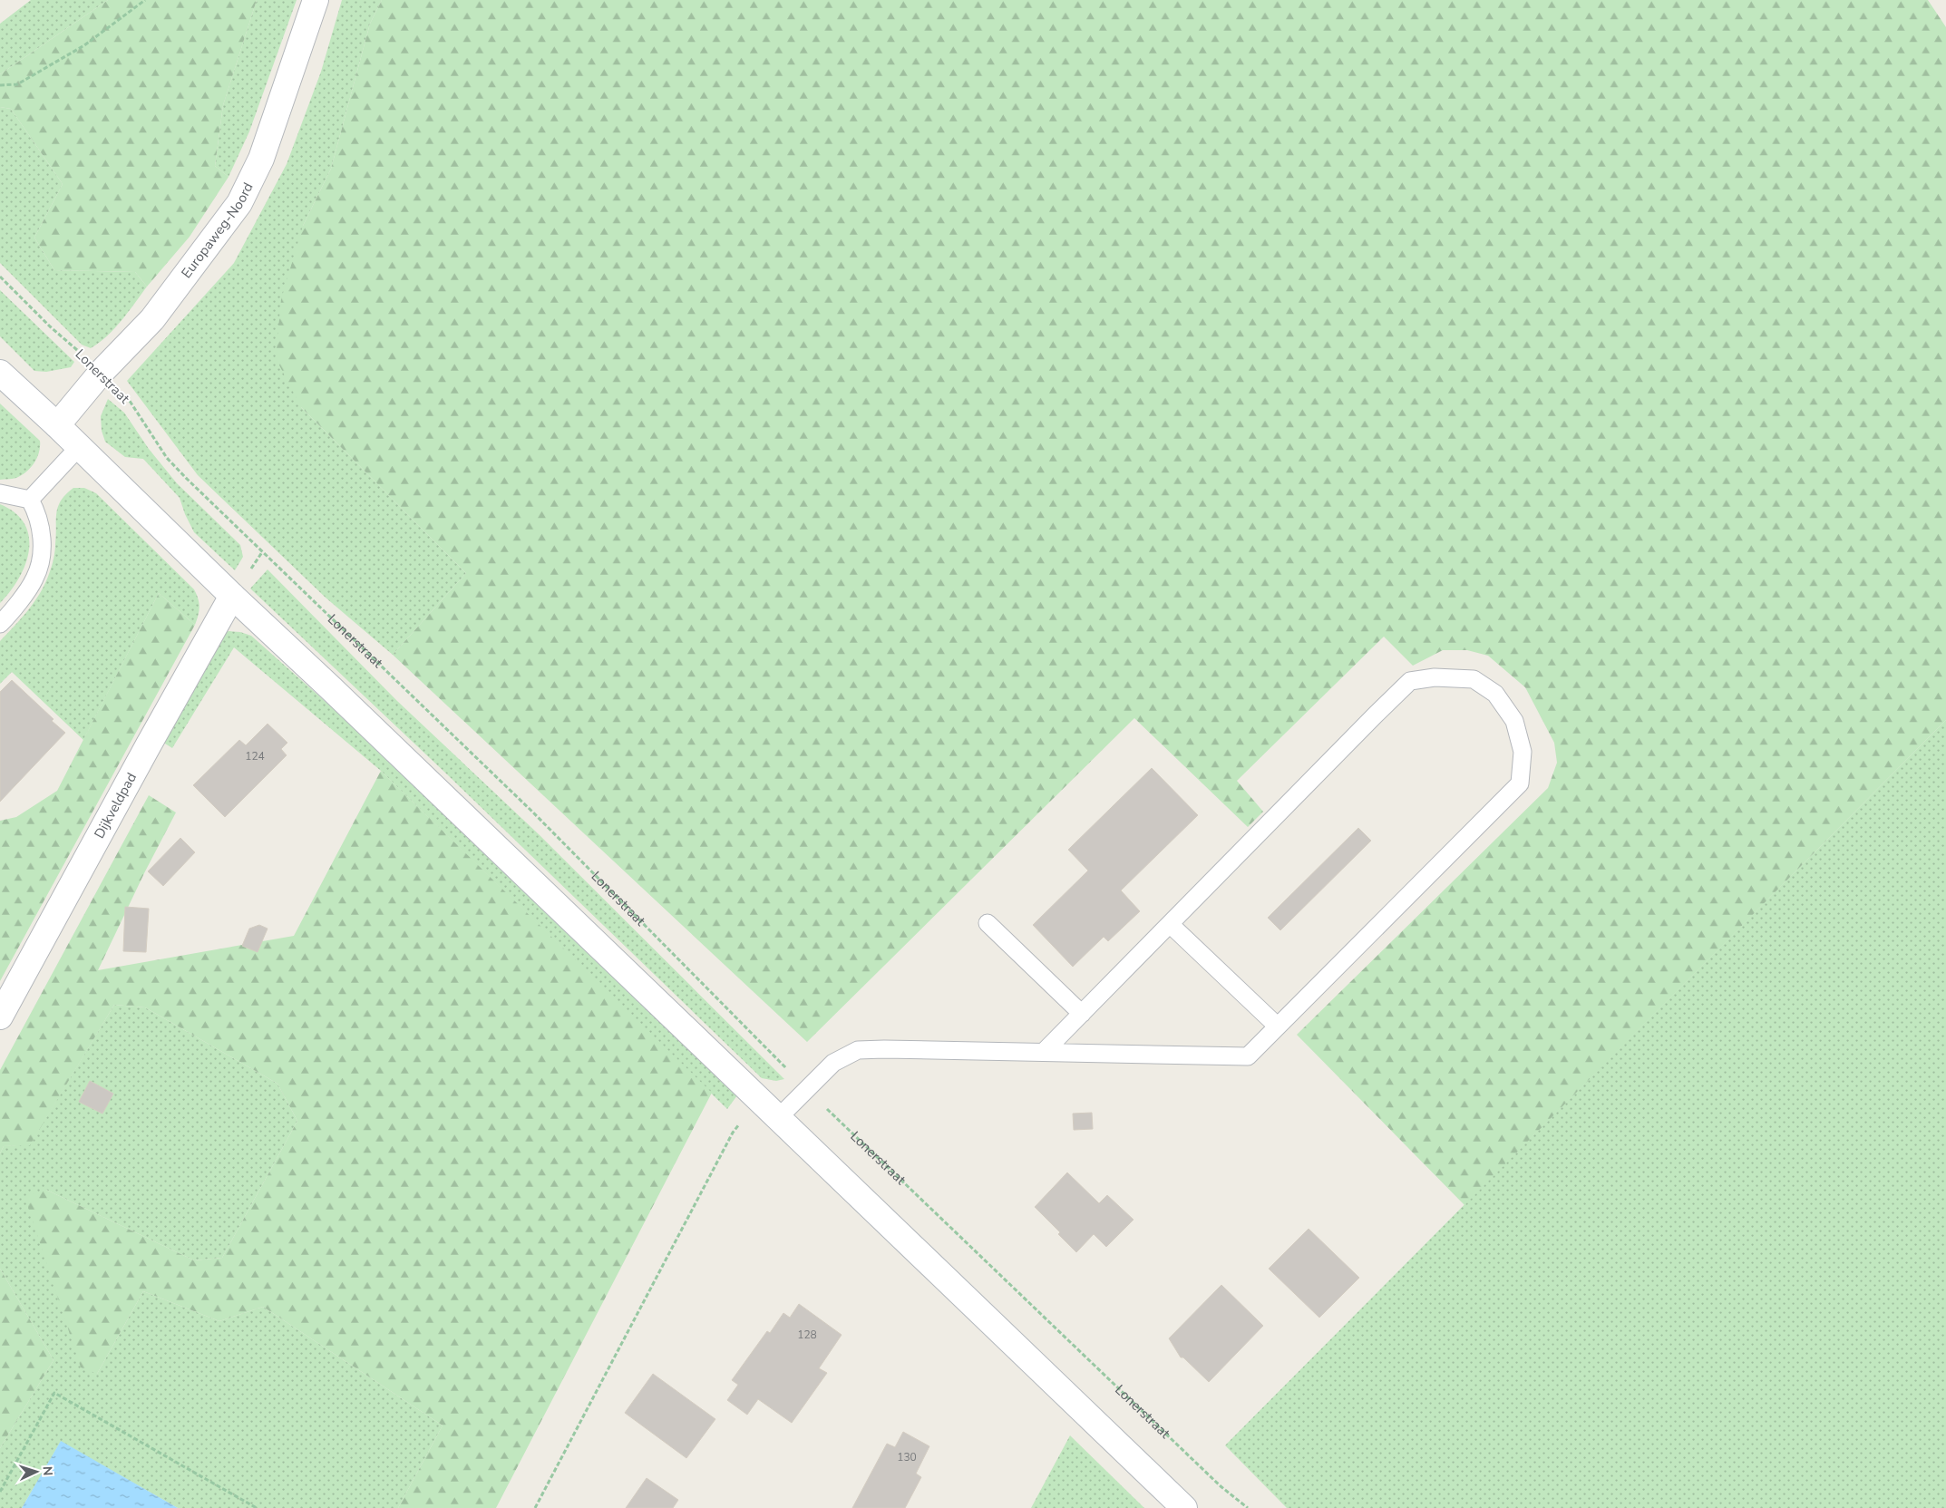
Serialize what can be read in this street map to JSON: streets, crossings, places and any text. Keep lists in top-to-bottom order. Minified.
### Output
{"streets":{"street":["Europaweg-Noord","Dijkveldpad"],"path":["Lonerstraat"]},"crossings":[["Europaweg-Noord","Lonerstraat"]],"house_numbers":["124","128","130"],"north":"right"}
